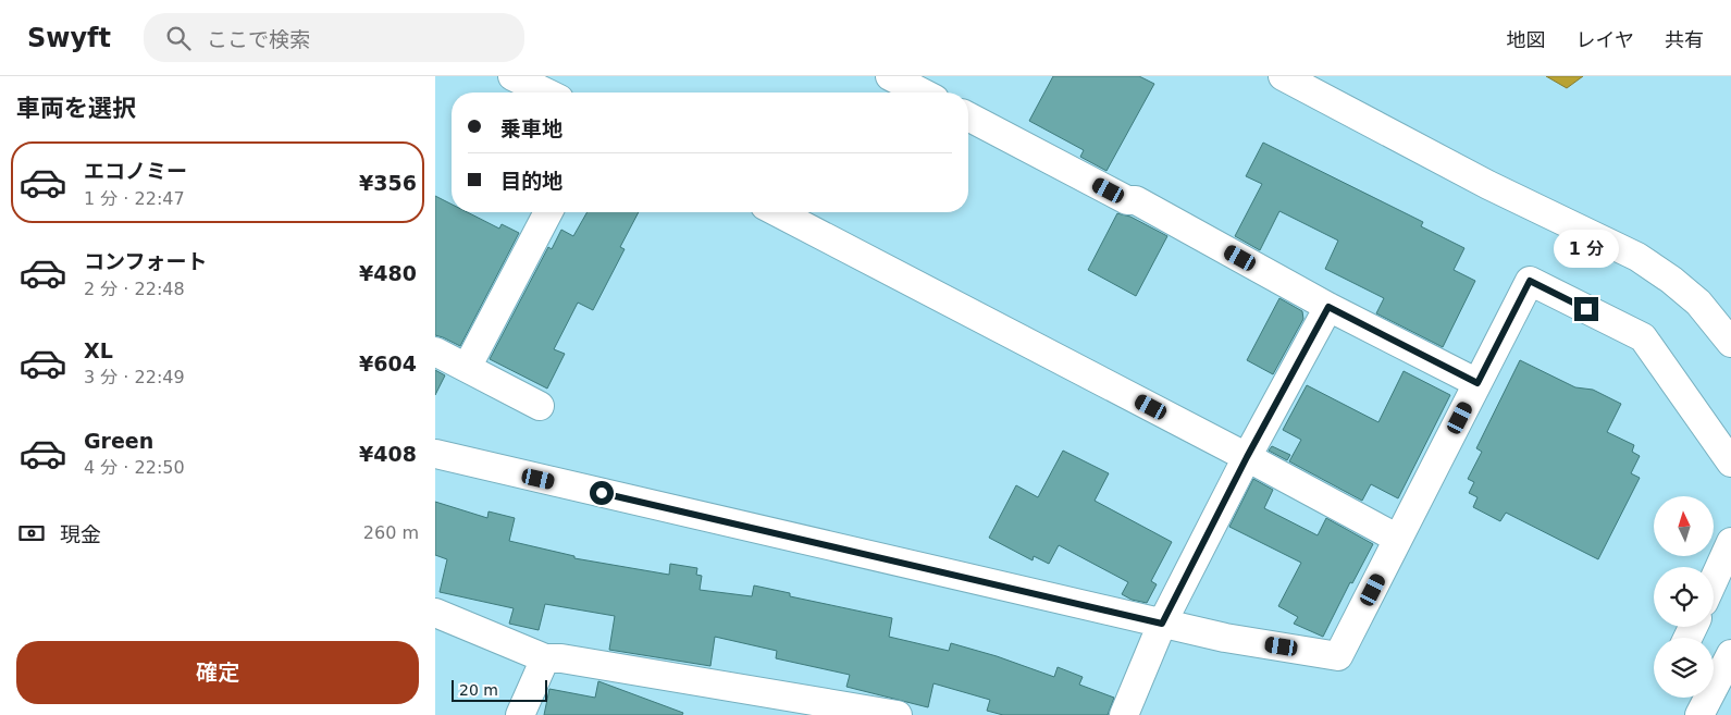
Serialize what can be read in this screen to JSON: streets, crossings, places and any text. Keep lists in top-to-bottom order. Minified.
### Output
{"scale_bar":"20 m","north":"top","page":{"header":"Swyft","search":"ここで検索","nav":["地図","レイヤ","共有"],"heading":"車両を選択","banner":["乗車地","目的地"],"list":[{"name":"エコノミー","note":"1 分 · 22:47","value":"¥356"},{"name":"コンフォート","note":"2 分 · 22:48","value":"¥480"},{"name":"XL","note":"3 分 · 22:49","value":"¥604"},{"name":"Green","note":"4 分 · 22:50","value":"¥408"}],"bubble":"1 分","pay":["現金","260 m"],"buttons":"確定","scale":"20 m"}}
